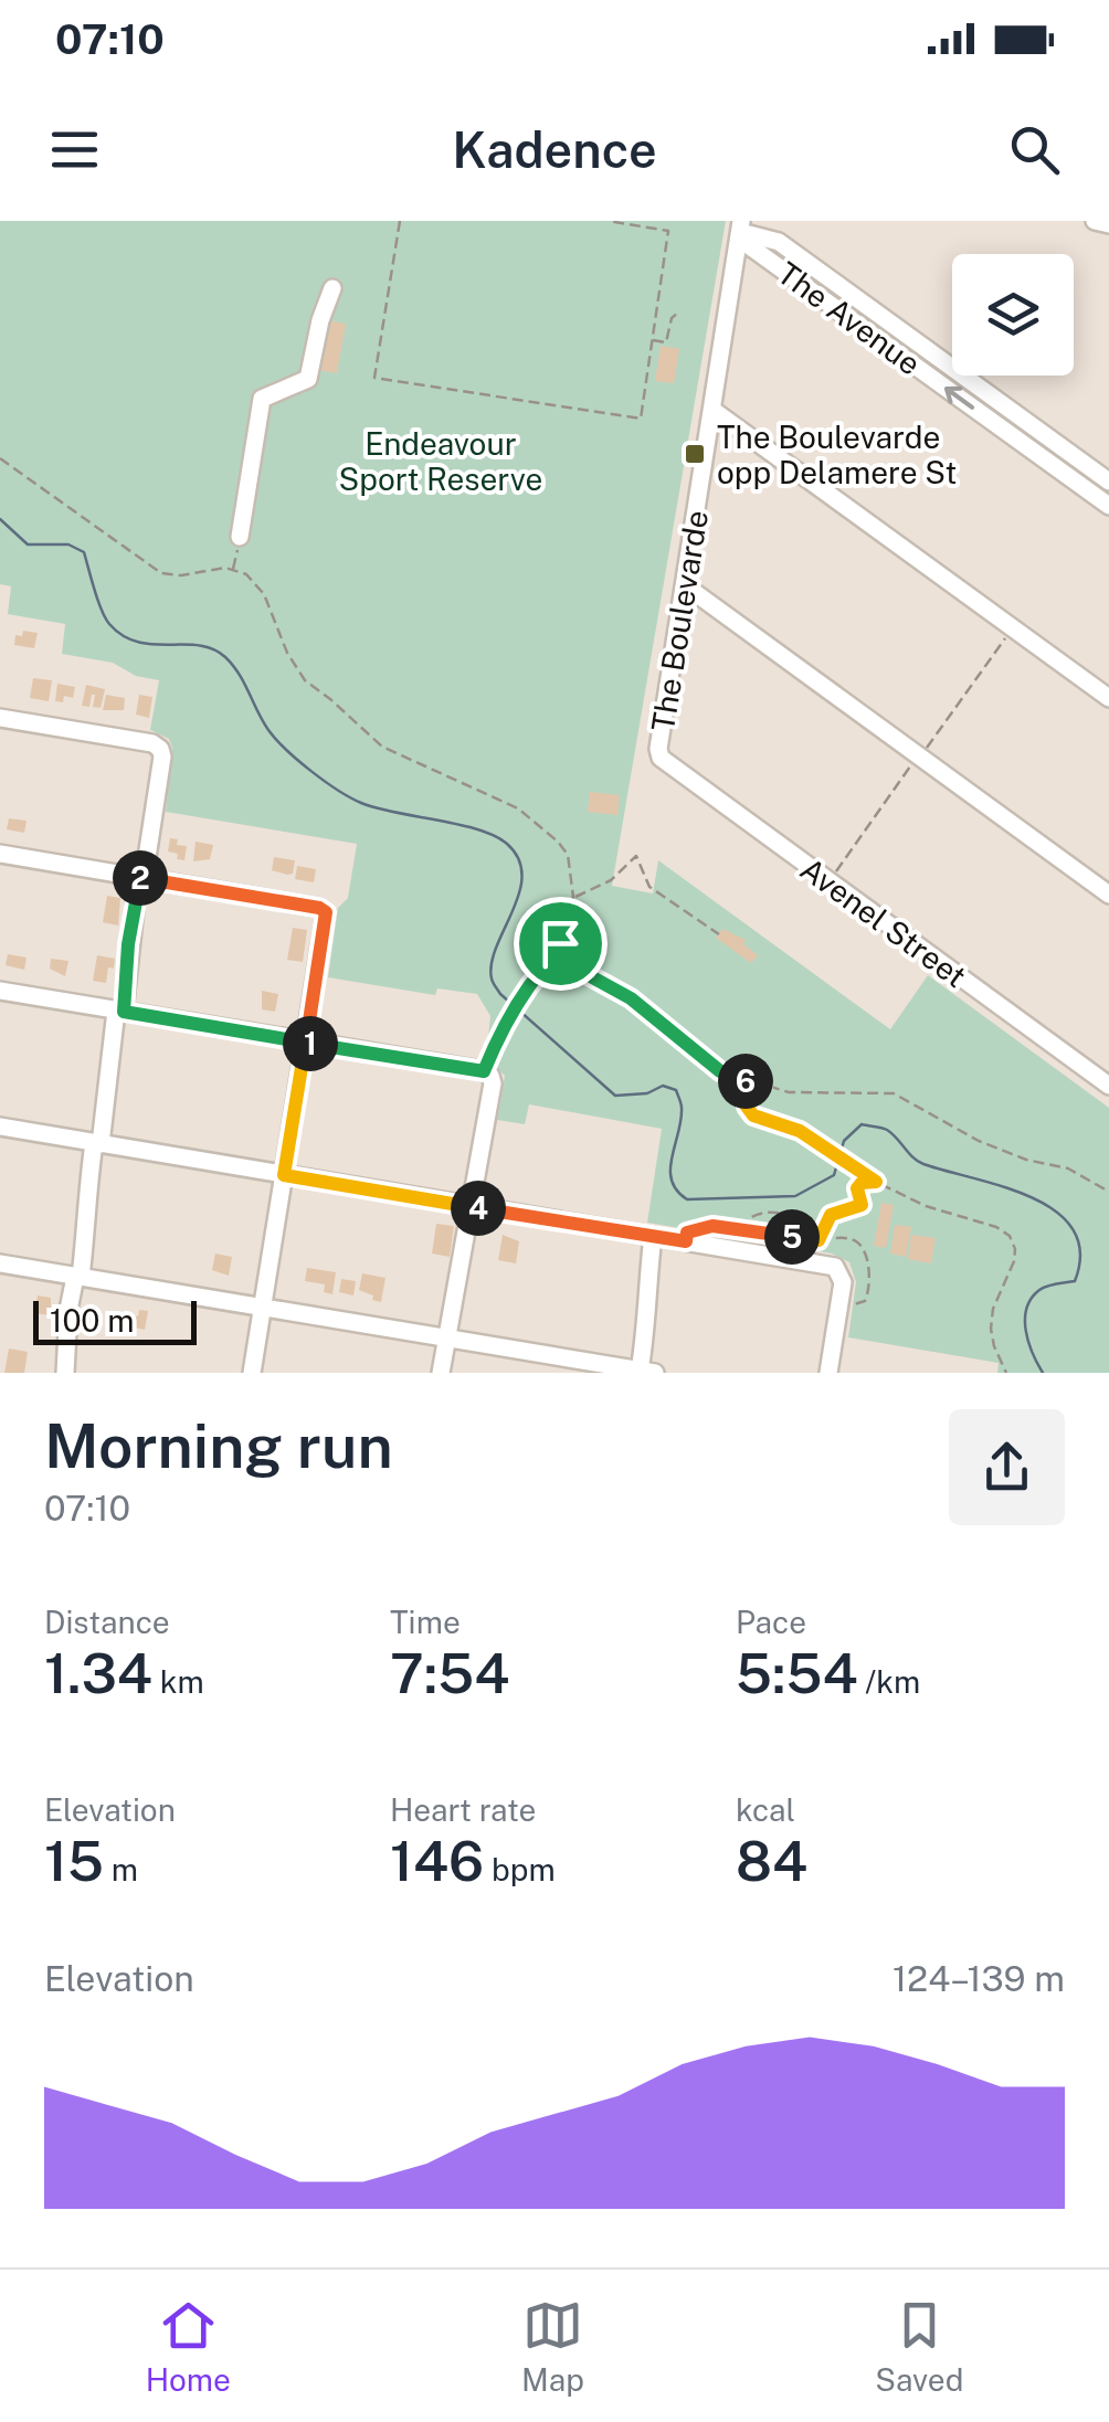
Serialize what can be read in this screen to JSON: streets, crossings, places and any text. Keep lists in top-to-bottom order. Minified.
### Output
{"streets":{"street":["The Avenue","The Boulevarde","Avenel Street"]},"crossings":[["The Avenue","The Boulevarde"],["The Boulevarde","Avenel Street"]],"parks":["Endeavour Sport Reserve"],"places":{"transit":["The Boulevarde opp Delamere St"]},"scale_bar":"100 m","page":{"status":"07:10","header":"Kadence","pins":["2","1","6","4","5"],"scale":"100 m","heading":["Morning run","07:10"],"stats":[["Distance","1.34 km"],["Time","7:54"],["Pace","5:54 /km"],["Elevation","15 m"],["Heart rate","146 bpm"],["kcal","84"]],"chart":["Elevation","124–139 m"],"tabs":["Home","Map","Saved"]}}
